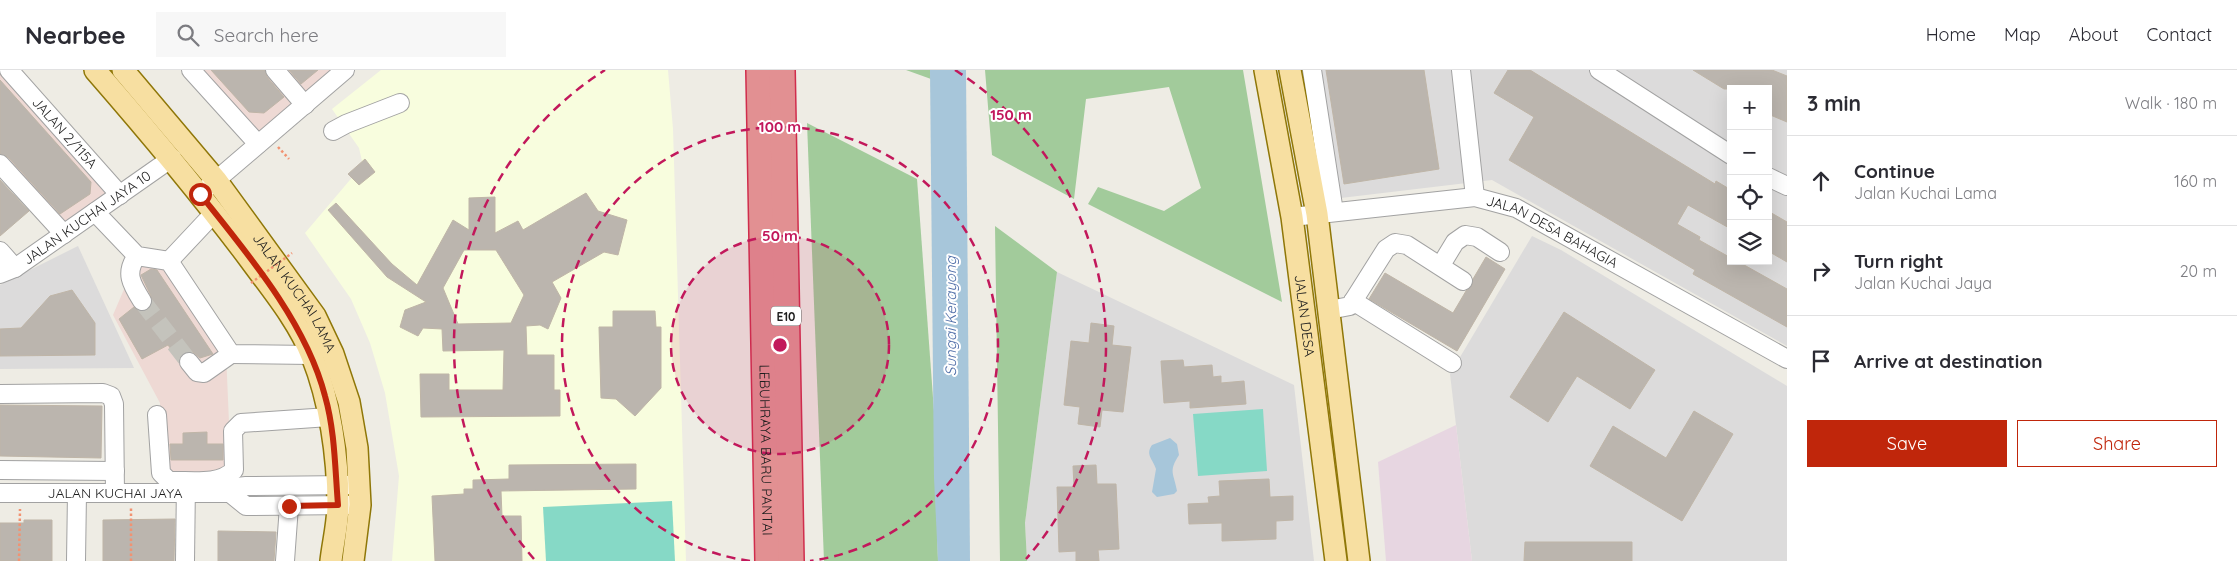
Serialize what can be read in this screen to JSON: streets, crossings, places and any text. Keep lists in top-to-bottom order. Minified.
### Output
{"streets":{"highway":["E10","LEBUHRAYA BARU PANTAI"],"main road":["JALAN KUCHAI LAMA","JALAN DESA"],"street":["JALAN 2/115A","JALAN KUCHAI JAYA 10","JALAN DESA BAHAGIA","JALAN KUCHAI JAYA"]},"crossings":[["JALAN 2/115A","JALAN KUCHAI JAYA 10"],["JALAN KUCHAI JAYA 10","JALAN KUCHAI LAMA"],["JALAN DESA BAHAGIA","JALAN DESA"],["JALAN KUCHAI LAMA","JALAN KUCHAI JAYA"]],"water":["Sungai Kerayong"],"page":{"header":"Nearbee","search":"Search here","nav":["Home","Map","About","Contact"],"heading":["3 min","Walk · 180 m"],"map_buttons":["+","−"],"list":[["Continue","Jalan Kuchai Lama","160 m"],["Turn right","Jalan Kuchai Jaya","20 m"],"Arrive at destination"],"buttons":["Save","Share"]},"rings":["150 m","100 m","50 m"]}
